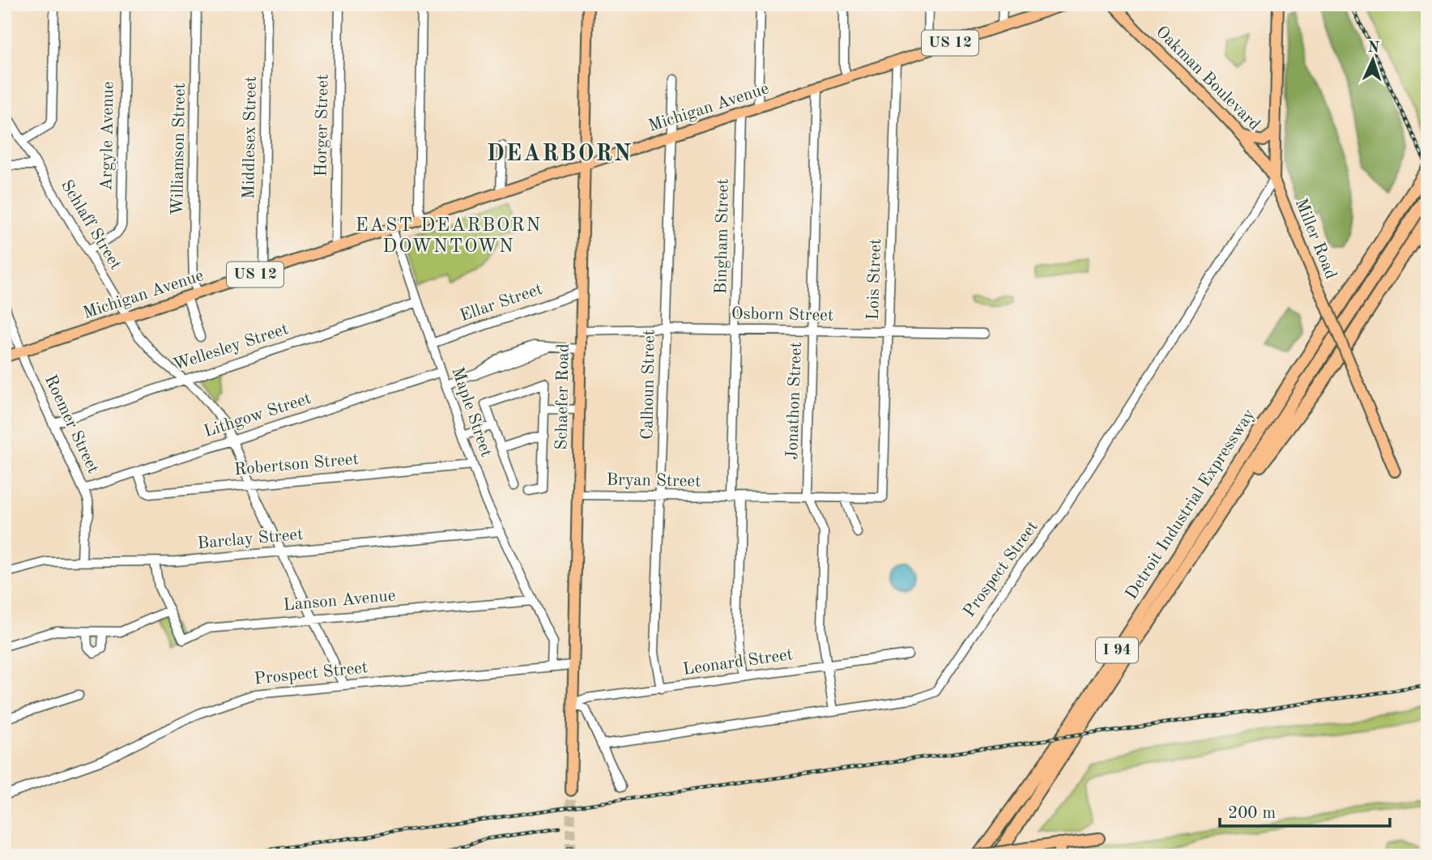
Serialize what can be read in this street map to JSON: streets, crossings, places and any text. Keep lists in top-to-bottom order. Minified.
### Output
{"streets":{"highway":["Detroit Industrial Expressway","I 94"],"main road":["US 12","Oakman Boulevard","Michigan Avenue","Miller Road","Schaefer Road"],"street":["Horger Street","Argyle Avenue","Middlesex Street","Williamson Street","Schlaff Street","Bingham Street","Lois Street","Ellar Street","Osborn Street","Wellesley Street","Calhoun Street","Jonathon Street","Maple Street","Lithgow Street","Roemer Street","Robertson Street","Bryan Street","Barclay Street","Prospect Street","Lanson Avenue","Leonard Street"]},"crossings":[["Oakman Boulevard","Miller Road"],["Oakman Boulevard","Prospect Street"],["Michigan Avenue","Horger Street"],["Michigan Avenue","Middlesex Street"],["Michigan Avenue","Williamson Street"],["Michigan Avenue","Schlaff Street"],["Michigan Avenue","Bingham Street"],["Michigan Avenue","Lois Street"],["Michigan Avenue","Calhoun Street"],["Michigan Avenue","Schaefer Road"],["Michigan Avenue","Jonathon Street"],["Michigan Avenue","Maple Street"],["Michigan Avenue","Roemer Street"],["Argyle Avenue","Schlaff Street"],["Schlaff Street","Wellesley Street"],["Schlaff Street","Lithgow Street"],["Bingham Street","Osborn Street"],["Bingham Street","Bryan Street"],["Bingham Street","Leonard Street"],["Miller Road","Prospect Street"],["Lois Street","Osborn Street"],["Lois Street","Bryan Street"],["Ellar Street","Schaefer Road"],["Ellar Street","Maple Street"],["Osborn Street","Calhoun Street"],["Osborn Street","Schaefer Road"],["Osborn Street","Jonathon Street"],["Wellesley Street","Maple Street"],["Wellesley Street","Roemer Street"],["Calhoun Street","Bryan Street"],["Calhoun Street","Leonard Street"],["Schaefer Road","Bryan Street"],["Schaefer Road","Prospect Street"],["Schaefer Road","Leonard Street"],["Jonathon Street","Bryan Street"],["Jonathon Street","Prospect Street"],["Jonathon Street","Leonard Street"],["Maple Street","Lithgow Street"],["Maple Street","Robertson Street"],["Maple Street","Barclay Street"],["Maple Street","Prospect Street"],["Maple Street","Lanson Avenue"],["Lithgow Street","Roemer Street"],["Lithgow Street","Robertson Street"],["Roemer Street","Barclay Street"],["Barclay Street","Lanson Avenue"]],"districts":["DEARBORN","EAST DEARBORN DOWNTOWN"],"scale_bar":"200 m","north":"top"}
